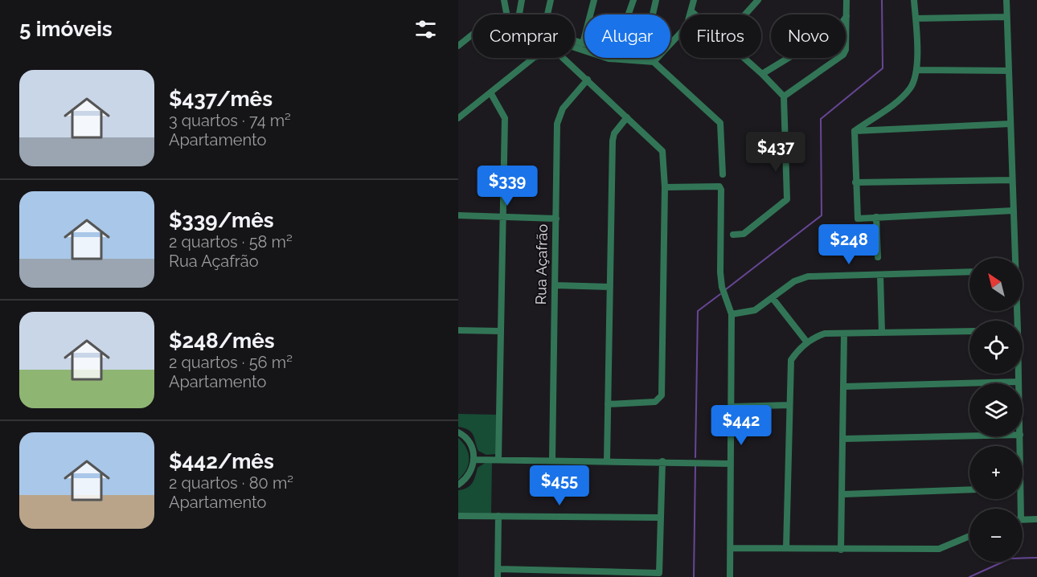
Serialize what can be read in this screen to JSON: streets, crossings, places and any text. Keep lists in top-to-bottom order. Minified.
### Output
{"streets":{"street":["Rua Açafrão"]},"north":"top left","page":{"heading":"5 imóveis","chip":["Comprar","Alugar","Filtros","Novo"],"list":[{"name":"$437/mês","note":"3 quartos · 74 m² · Apartamento"},{"name":"$339/mês","note":"2 quartos · 58 m² · Rua Açafrão"},{"name":"$248/mês","note":"2 quartos · 56 m² · Apartamento"},{"name":"$442/mês","note":"2 quartos · 80 m² · Apartamento"}],"price":["$437","$339","$248","$442","$455"],"map_buttons":["+","−"]}}
